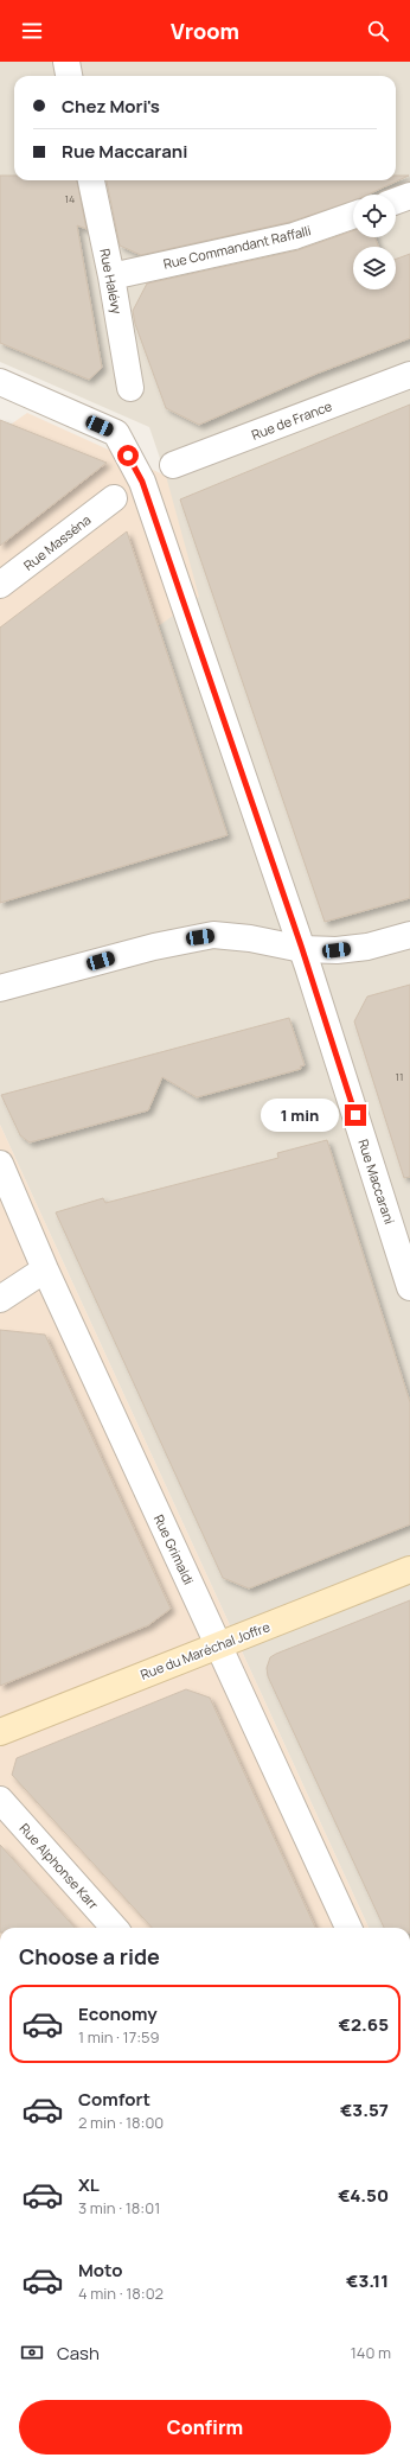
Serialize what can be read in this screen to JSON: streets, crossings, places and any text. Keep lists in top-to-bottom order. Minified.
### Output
{"streets":{"main road":["Rue du Maréchal Joffre"],"street":["Rue Commandant Raffalli","Rue Halévy","Rue de France","Rue Masséna","Rue Maccarani","Rue Grimaldi","Rue Alphonse Karr"]},"crossings":[["Rue Commandant Raffalli","Rue Halévy"],["Rue Grimaldi","Rue du Maréchal Joffre"]],"house_numbers":["14","11"],"page":{"header":"Vroom","banner":["Chez Mori's","Rue Maccarani"],"bubble":"1 min","heading":"Choose a ride","list":[{"name":"Economy","note":"1 min · 17:59","value":"€2.65"},{"name":"Comfort","note":"2 min · 18:00","value":"€3.57"},{"name":"XL","note":"3 min · 18:01","value":"€4.50"},{"name":"Moto","note":"4 min · 18:02","value":"€3.11"}],"pay":["Cash","140 m"],"buttons":"Confirm"}}
